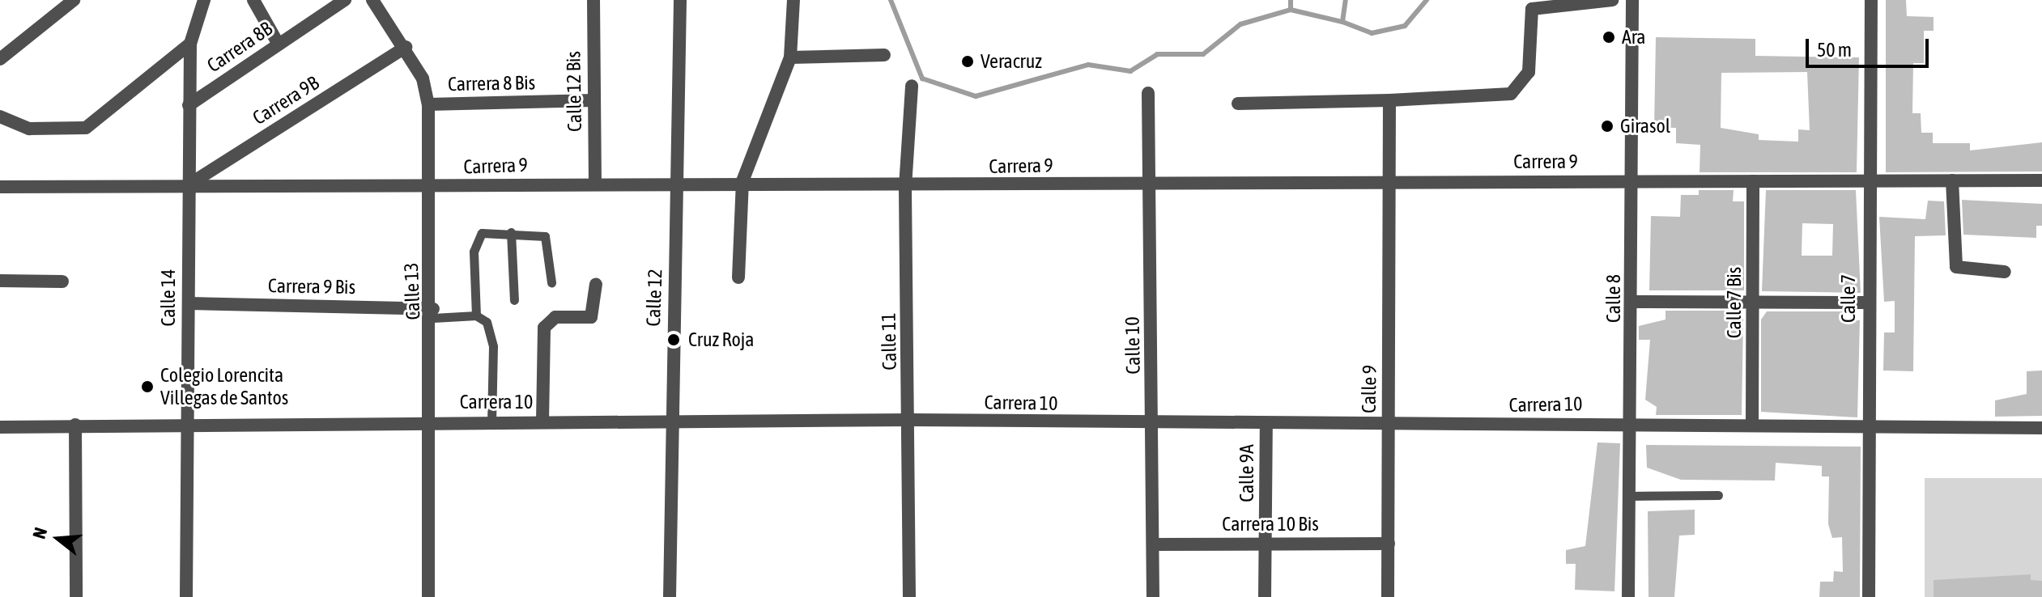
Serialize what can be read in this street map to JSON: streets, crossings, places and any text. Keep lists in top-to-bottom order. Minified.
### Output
{"streets":{"street":["Carrera 8B","Carrera 8 Bis","Calle 12 Bis","Carrera 9B","Carrera 9","Carrera 9 Bis","Calle 13","Calle 14","Calle 12","Calle 8","Calle 7","Calle 7 Bis","Calle 11","Calle 10","Calle 9","Carrera 10","Calle 9A","Carrera 10 Bis"]},"crossings":[["Carrera 8B","Calle 14"],["Carrera 8 Bis","Calle 12 Bis"],["Carrera 8 Bis","Calle 13"],["Calle 12 Bis","Carrera 9"],["Carrera 9B","Carrera 9"],["Carrera 9B","Calle 13"],["Carrera 9B","Calle 14"],["Carrera 9","Calle 13"],["Carrera 9","Calle 14"],["Carrera 9","Calle 12"],["Carrera 9","Calle 8"],["Carrera 9","Calle 7"],["Carrera 9","Calle 7 Bis"],["Carrera 9","Calle 11"],["Carrera 9","Calle 10"],["Carrera 9","Calle 9"],["Carrera 9 Bis","Calle 13"],["Carrera 9 Bis","Calle 14"],["Calle 13","Carrera 10"],["Calle 14","Carrera 10"],["Calle 12","Carrera 10"],["Calle 8","Carrera 10"],["Calle 7","Carrera 10"],["Calle 7 Bis","Carrera 10"],["Calle 11","Carrera 10"],["Calle 10","Carrera 10"],["Calle 10","Carrera 10 Bis"],["Calle 9","Carrera 10"],["Calle 9","Carrera 10 Bis"],["Carrera 10","Calle 9A"],["Calle 9A","Carrera 10 Bis"]],"places":["Ara","Veracruz","Girasol","Cruz Roja","Colegio Lorencita Villegas de Santos"],"scale_bar":"50 m","north":"left"}
